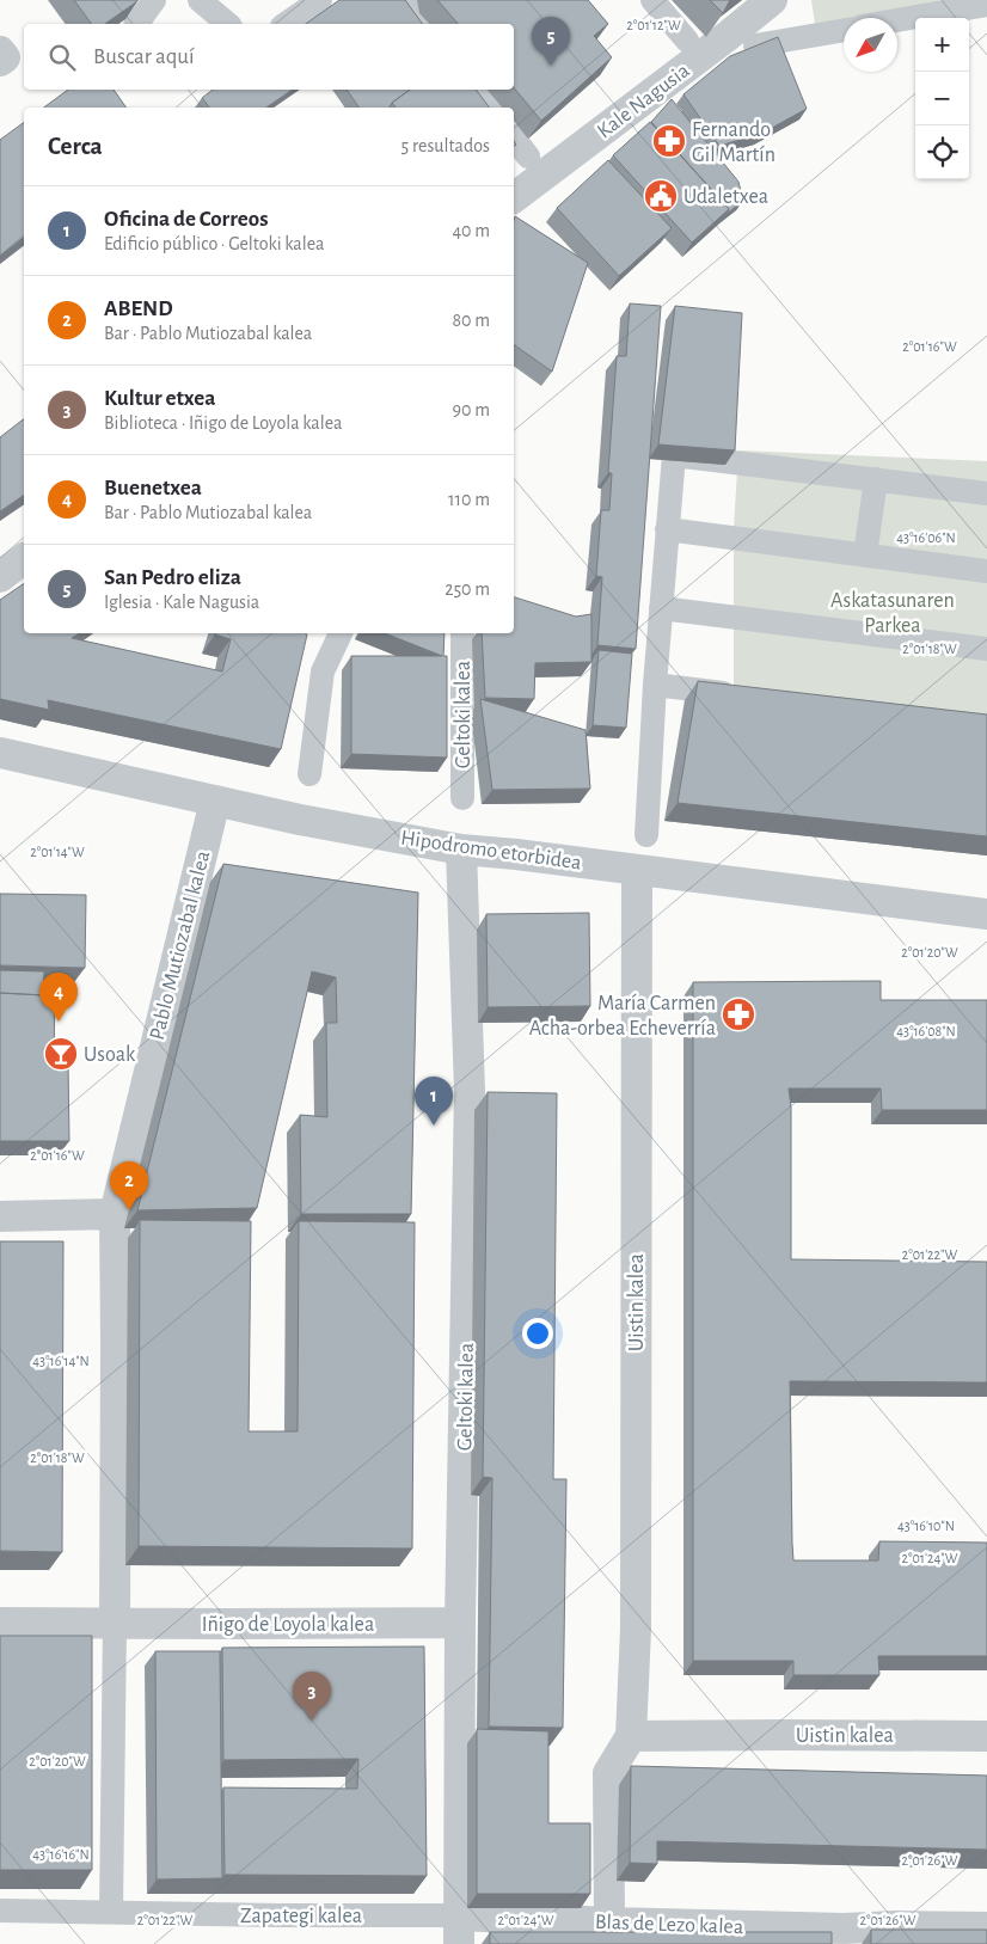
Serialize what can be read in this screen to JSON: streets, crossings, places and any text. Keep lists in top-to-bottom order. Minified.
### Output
{"streets":{"street":["Kale Nagusia","Geltoki kalea","Hipodromo etorbidea","Pablo Mutiozabal kalea","Uistin kalea","Iñigo de Loyola kalea","Zapategi kalea","Blas de Lezo kalea"]},"crossings":[["Geltoki kalea","Hipodromo etorbidea"],["Geltoki kalea","Iñigo de Loyola kalea"],["Geltoki kalea","Zapategi kalea"],["Geltoki kalea","Blas de Lezo kalea"],["Hipodromo etorbidea","Pablo Mutiozabal kalea"],["Hipodromo etorbidea","Uistin kalea"],["Pablo Mutiozabal kalea","Iñigo de Loyola kalea"],["Uistin kalea","Blas de Lezo kalea"],["Zapategi kalea","Blas de Lezo kalea"]],"parks":["Askatasunaren Parkea"],"places":{"pharmacy":["Fernando Gil Martín","María Carmen Acha-orbea Echeverría"],"public building":["Udaletxea"],"bar":["Usoak"]},"north":"bottom left","page":{"pins":["5","4","1","2","3"],"map_buttons":["+","−"],"search":"Buscar aquí","heading":["Cerca","5 resultados"],"list":[{"mark":"1","name":"Oficina de Correos","note":"Edificio público · Geltoki kalea","value":"40 m"},{"mark":"2","name":"ABEND","note":"Bar · Pablo Mutiozabal kalea","value":"80 m"},{"mark":"3","name":"Kultur etxea","note":"Biblioteca · Iñigo de Loyola kalea","value":"90 m"},{"mark":"4","name":"Buenetxea","note":"Bar · Pablo Mutiozabal kalea","value":"110 m"},{"mark":"5","name":"San Pedro eliza","note":"Iglesia · Kale Nagusia","value":"250 m"}]},"coordinates":["2°01'12\"W","2°01'16\"W","43°16'06\"N","2°01'18\"W","2°01'14\"W","2°01'20\"W","43°16'08\"N","2°01'22\"W","43°16'14\"N","43°16'10\"N","2°01'24\"W","43°16'16\"N","2°01'26\"W"]}
